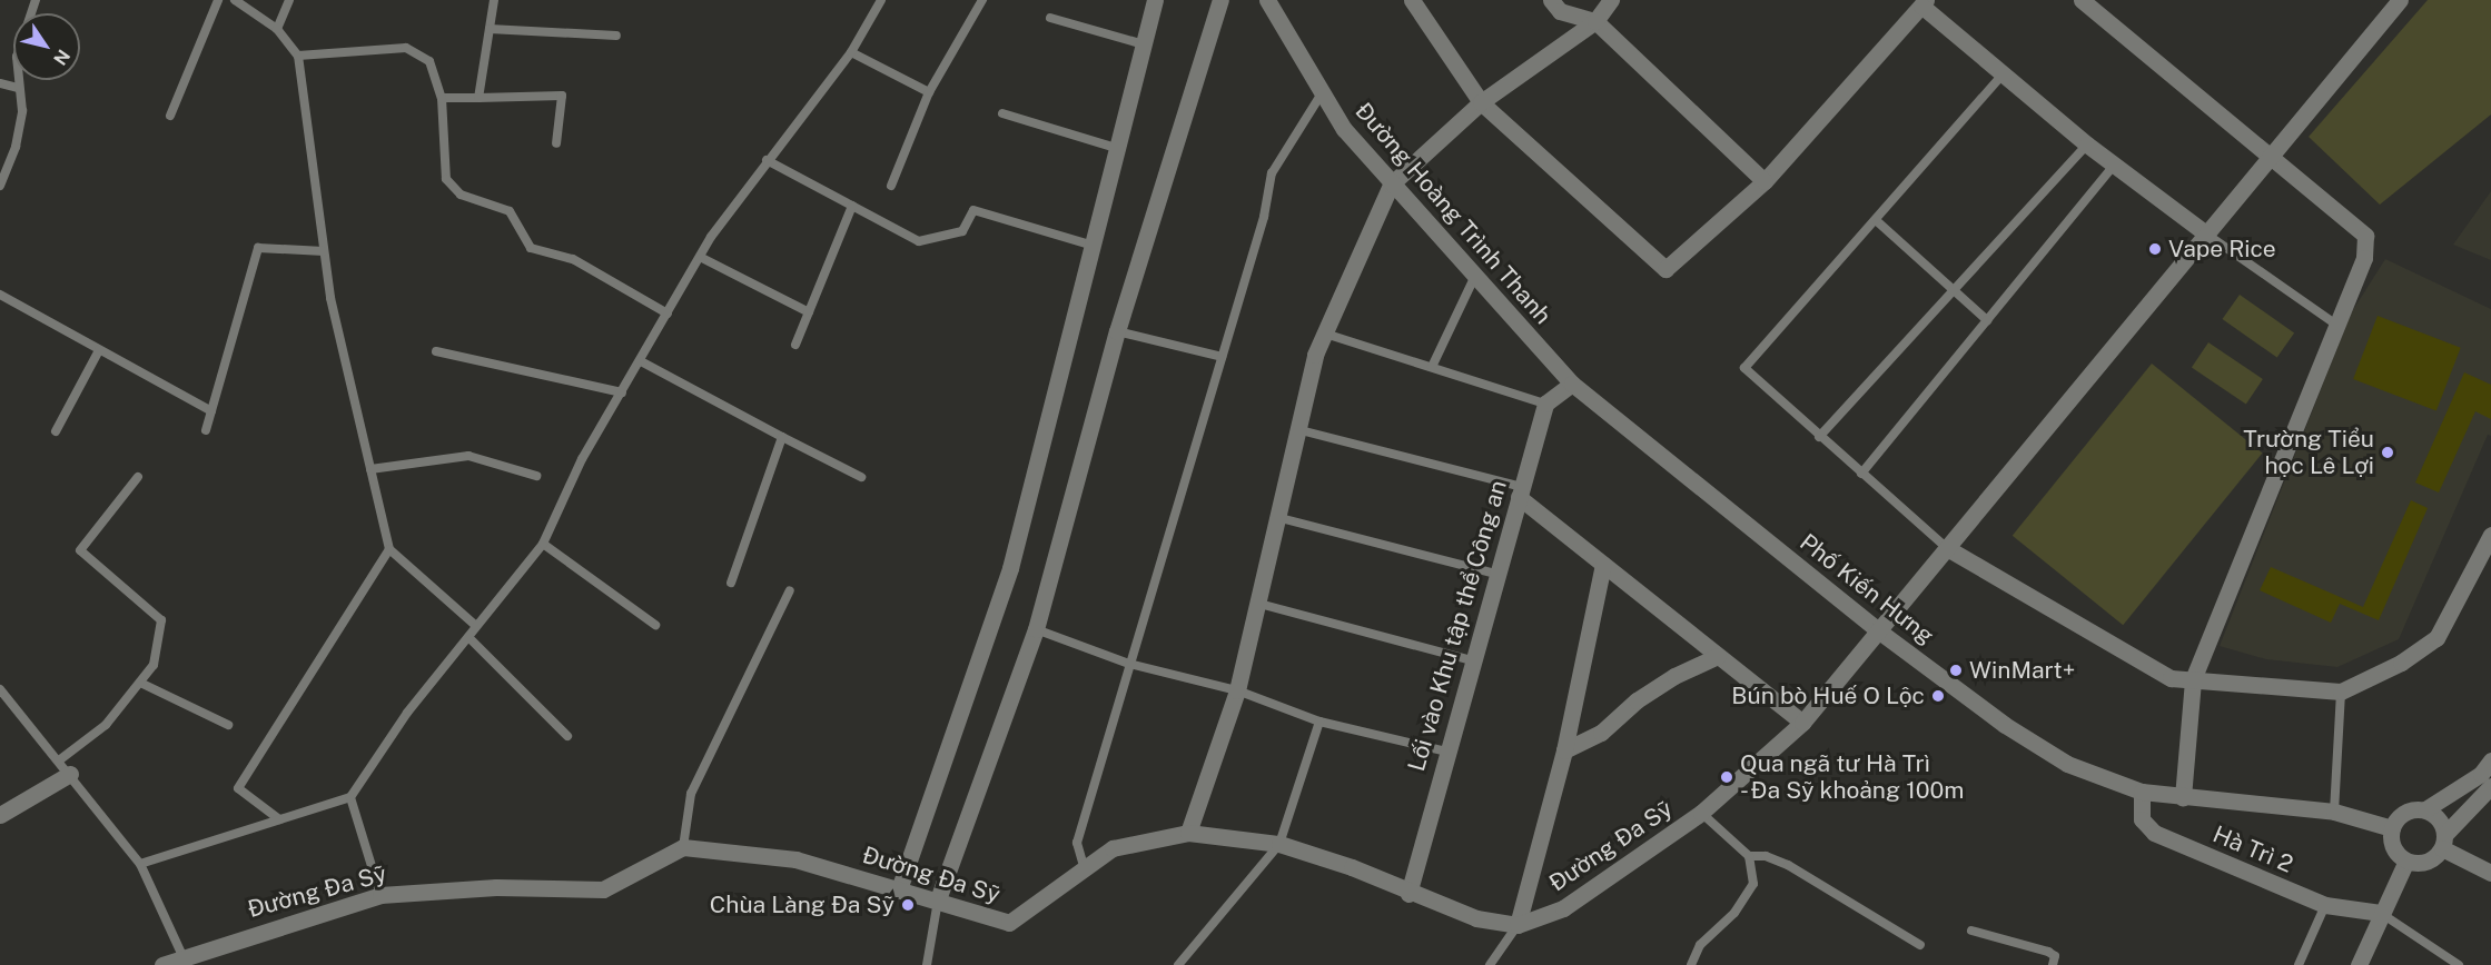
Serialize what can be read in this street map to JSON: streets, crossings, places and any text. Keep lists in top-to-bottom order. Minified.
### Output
{"streets":{"street":["Đường Hoàng Trình Thanh","Phố Kiến Hưng","Lối vào Khu tập thể Công an","Đường Đa Sỹ","Hà Trì 2"]},"crossings":[["Đường Hoàng Trình Thanh","Phố Kiến Hưng"],["Phố Kiến Hưng","Đường Đa Sỹ"],["Phố Kiến Hưng","Hà Trì 2"],["Lối vào Khu tập thể Công an","Đường Đa Sỹ"]],"places":["Vape Rice","Trường Tiểu học Lê Lợi","WinMart+","Bún bò Huế O Lộc","Qua ngã tư Hà Trì - Đa Sỹ khoảng 100m","Chùa Làng Đa Sỹ"],"north":"bottom right"}
